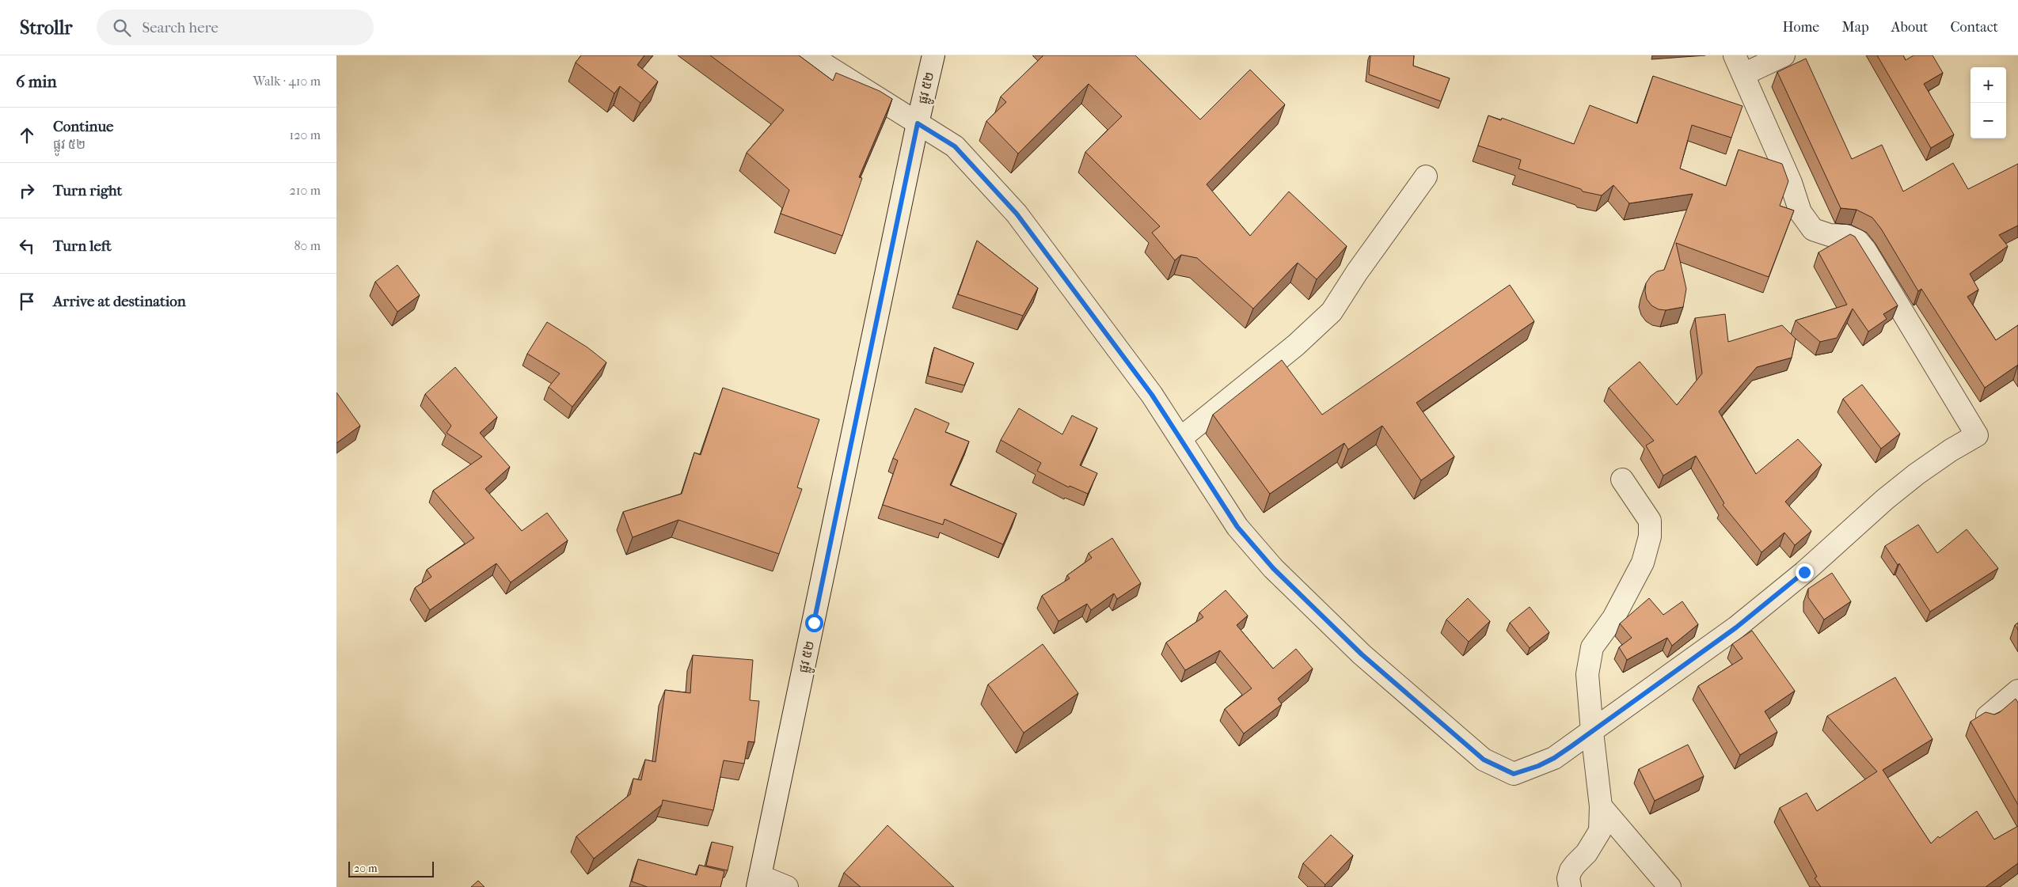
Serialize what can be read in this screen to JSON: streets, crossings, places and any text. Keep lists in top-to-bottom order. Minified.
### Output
{"streets":{"street":["ផ្លូវ ៥២"]},"scale_bar":"20 m","page":{"header":"Strollr","search":"Search here","nav":["Home","Map","About","Contact"],"heading":["6 min","Walk · 410 m"],"map_buttons":["+","−"],"list":[["Continue","ផ្លូវ ៥២","120 m"],["Turn right","210 m"],["Turn left","80 m"],"Arrive at destination"],"scale":"20 m"}}
